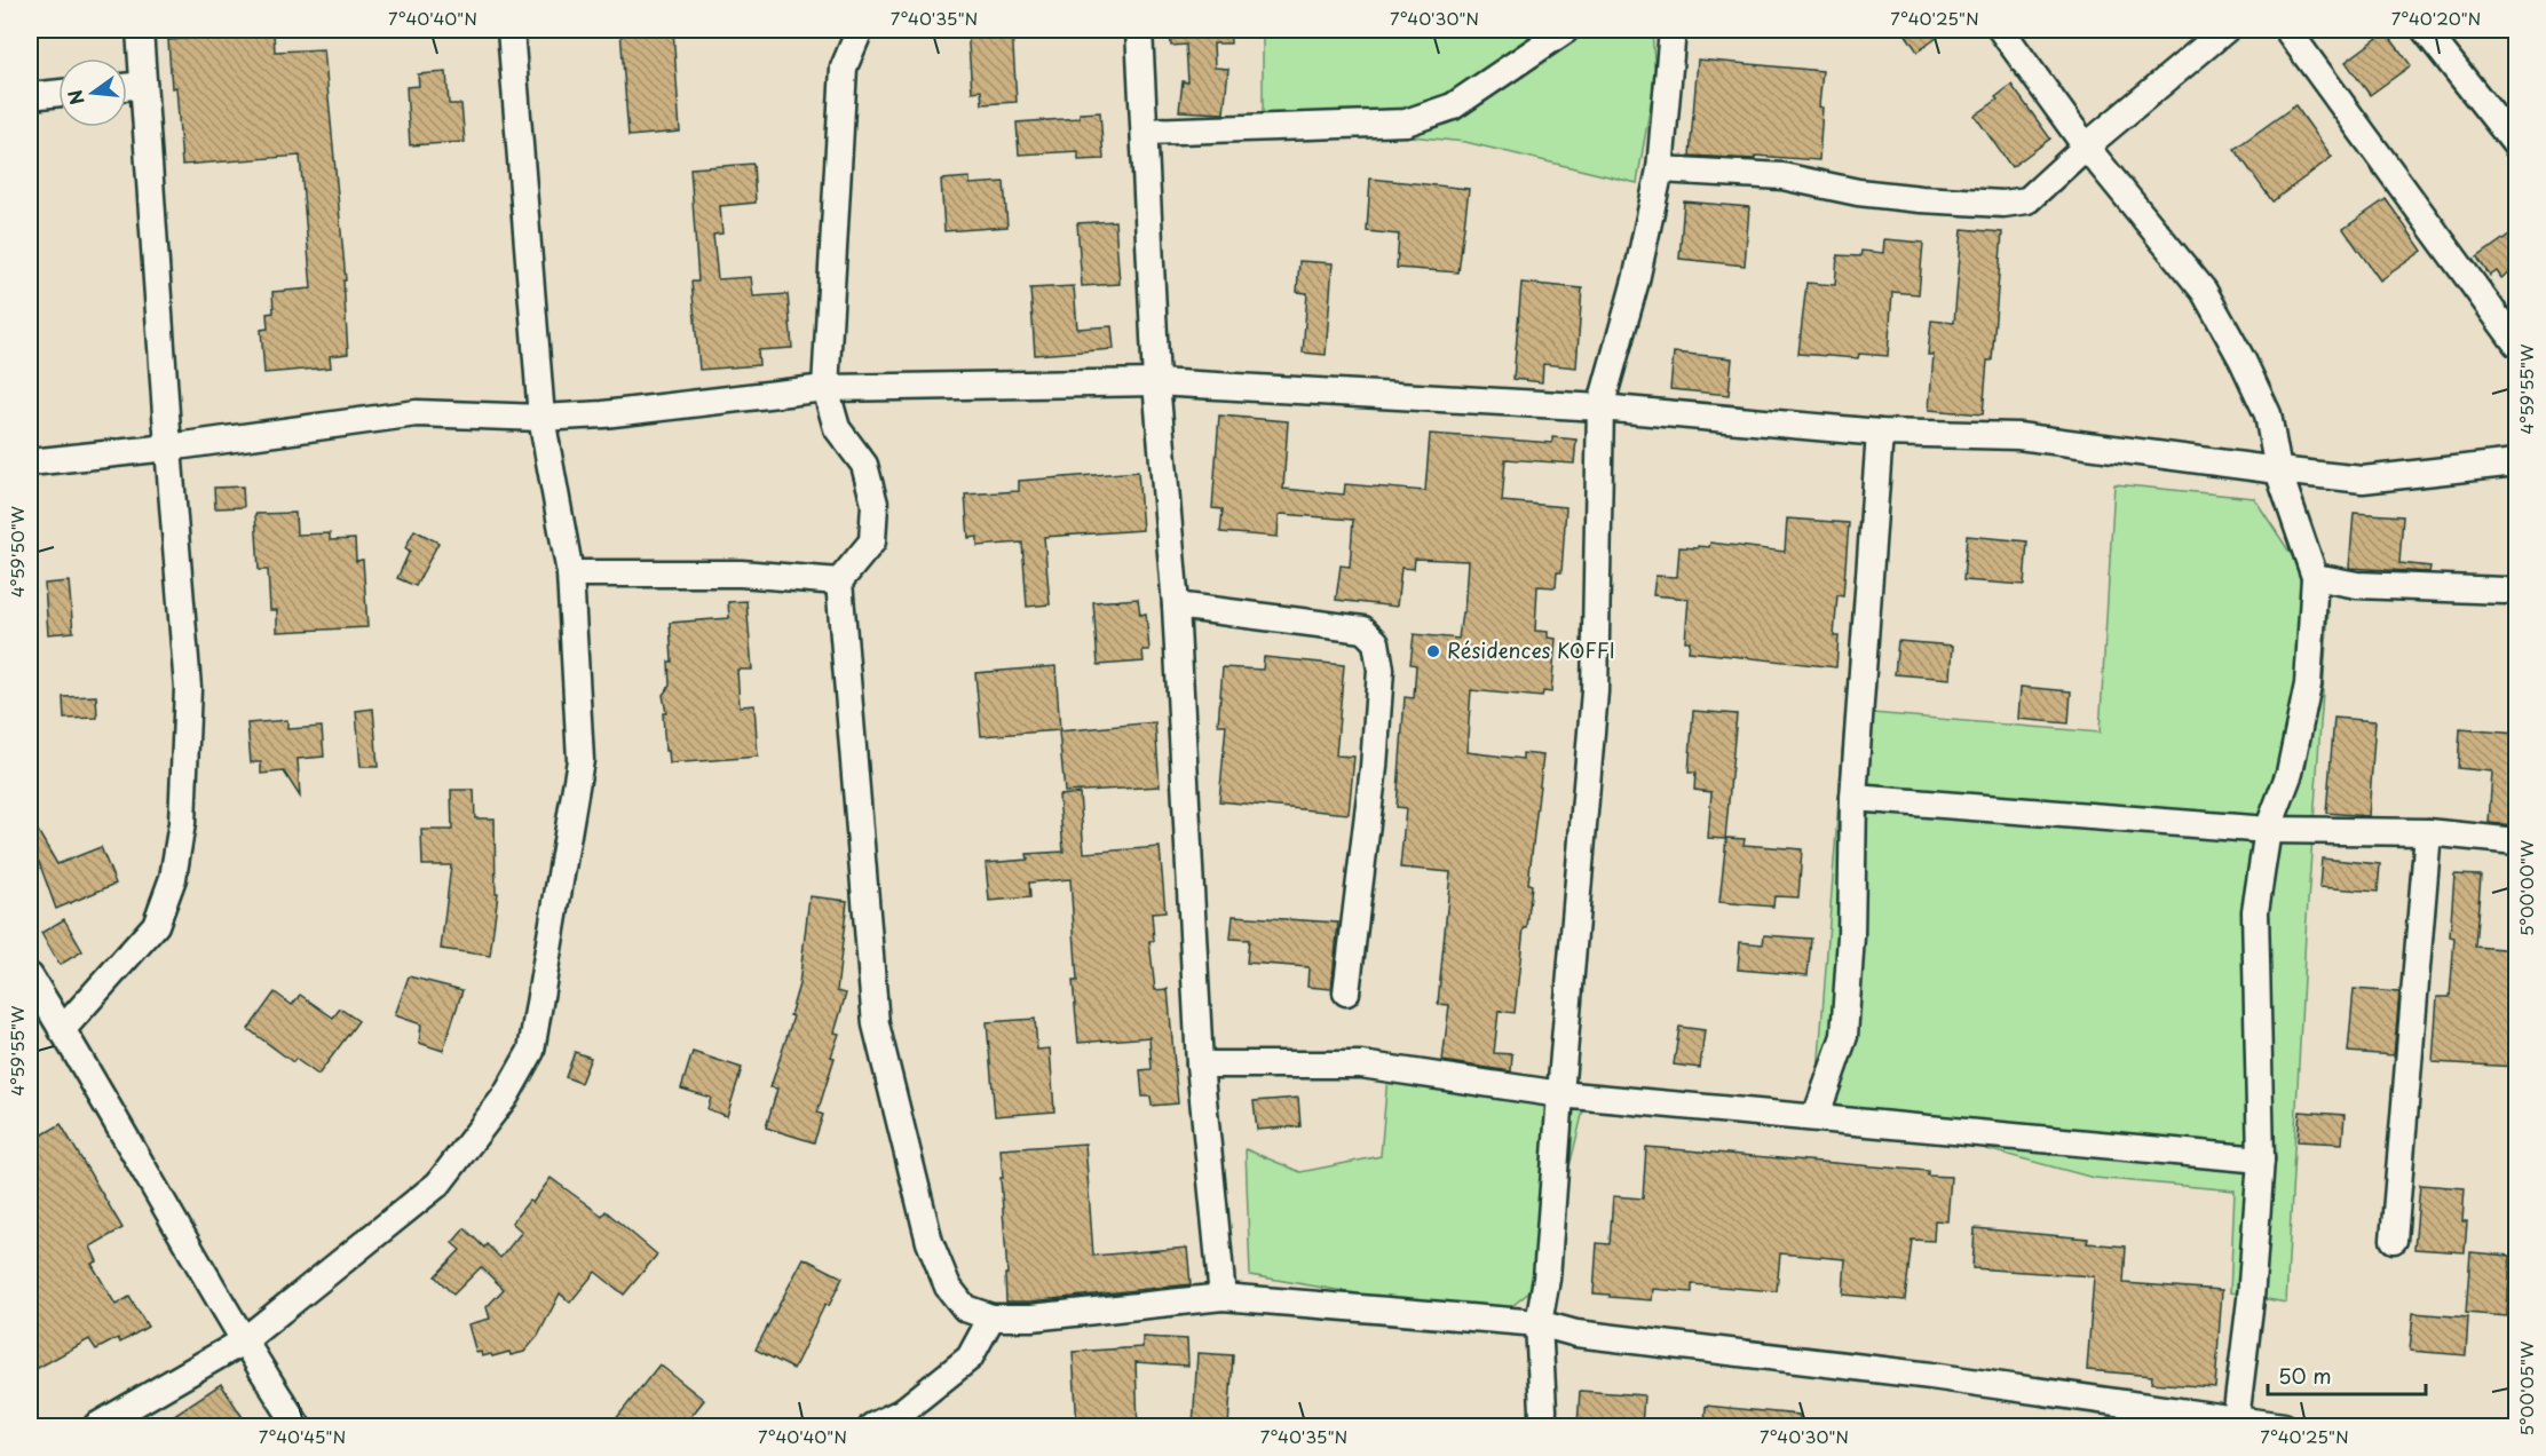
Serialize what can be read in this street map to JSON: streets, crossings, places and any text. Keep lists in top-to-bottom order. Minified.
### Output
{"places":["Résidences KOFFI"],"scale_bar":"50 m","north":"left","coordinates":["7°40'40\"N","7°40'35\"N","7°40'30\"N","7°40'25\"N","7°40'20\"N","4°59'55\"W","4°59'50\"W","5°00'00\"W","5°00'05\"W","7°40'45\"N"]}
